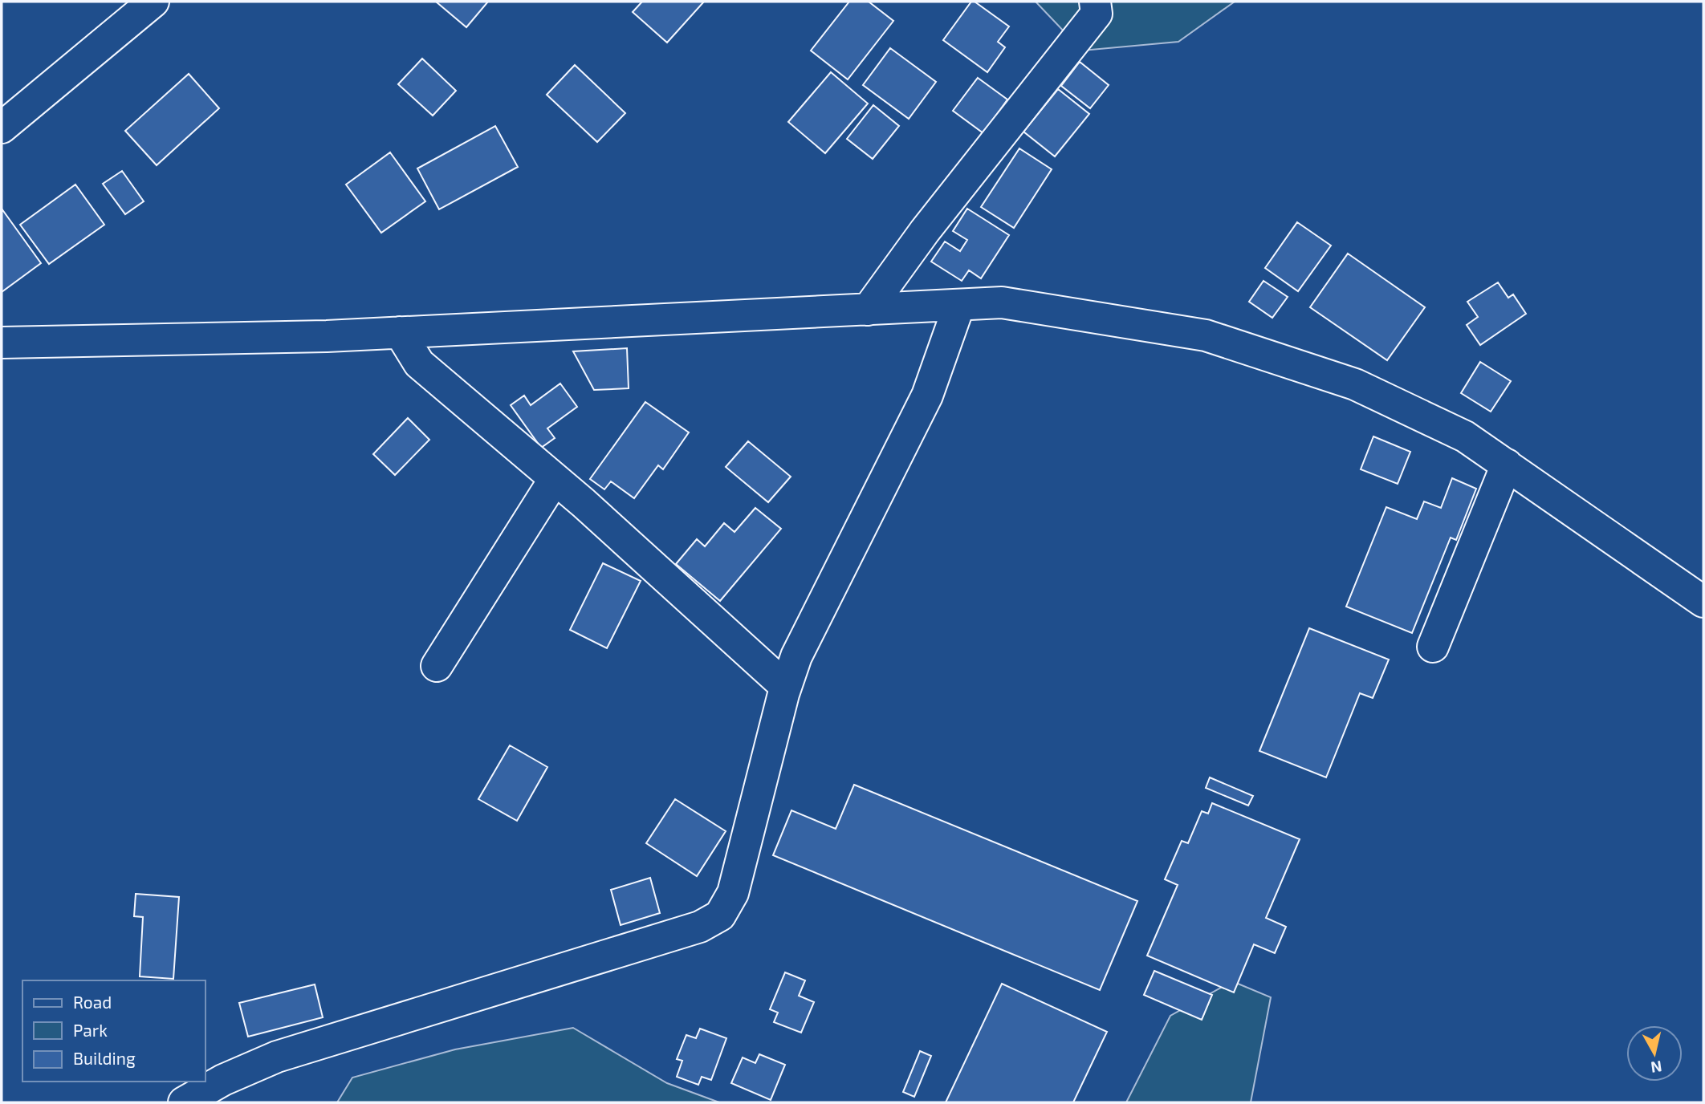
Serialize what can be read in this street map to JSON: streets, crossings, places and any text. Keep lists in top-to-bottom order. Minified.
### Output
{"legend":["Road","Park","Building"],"north":"bottom"}
